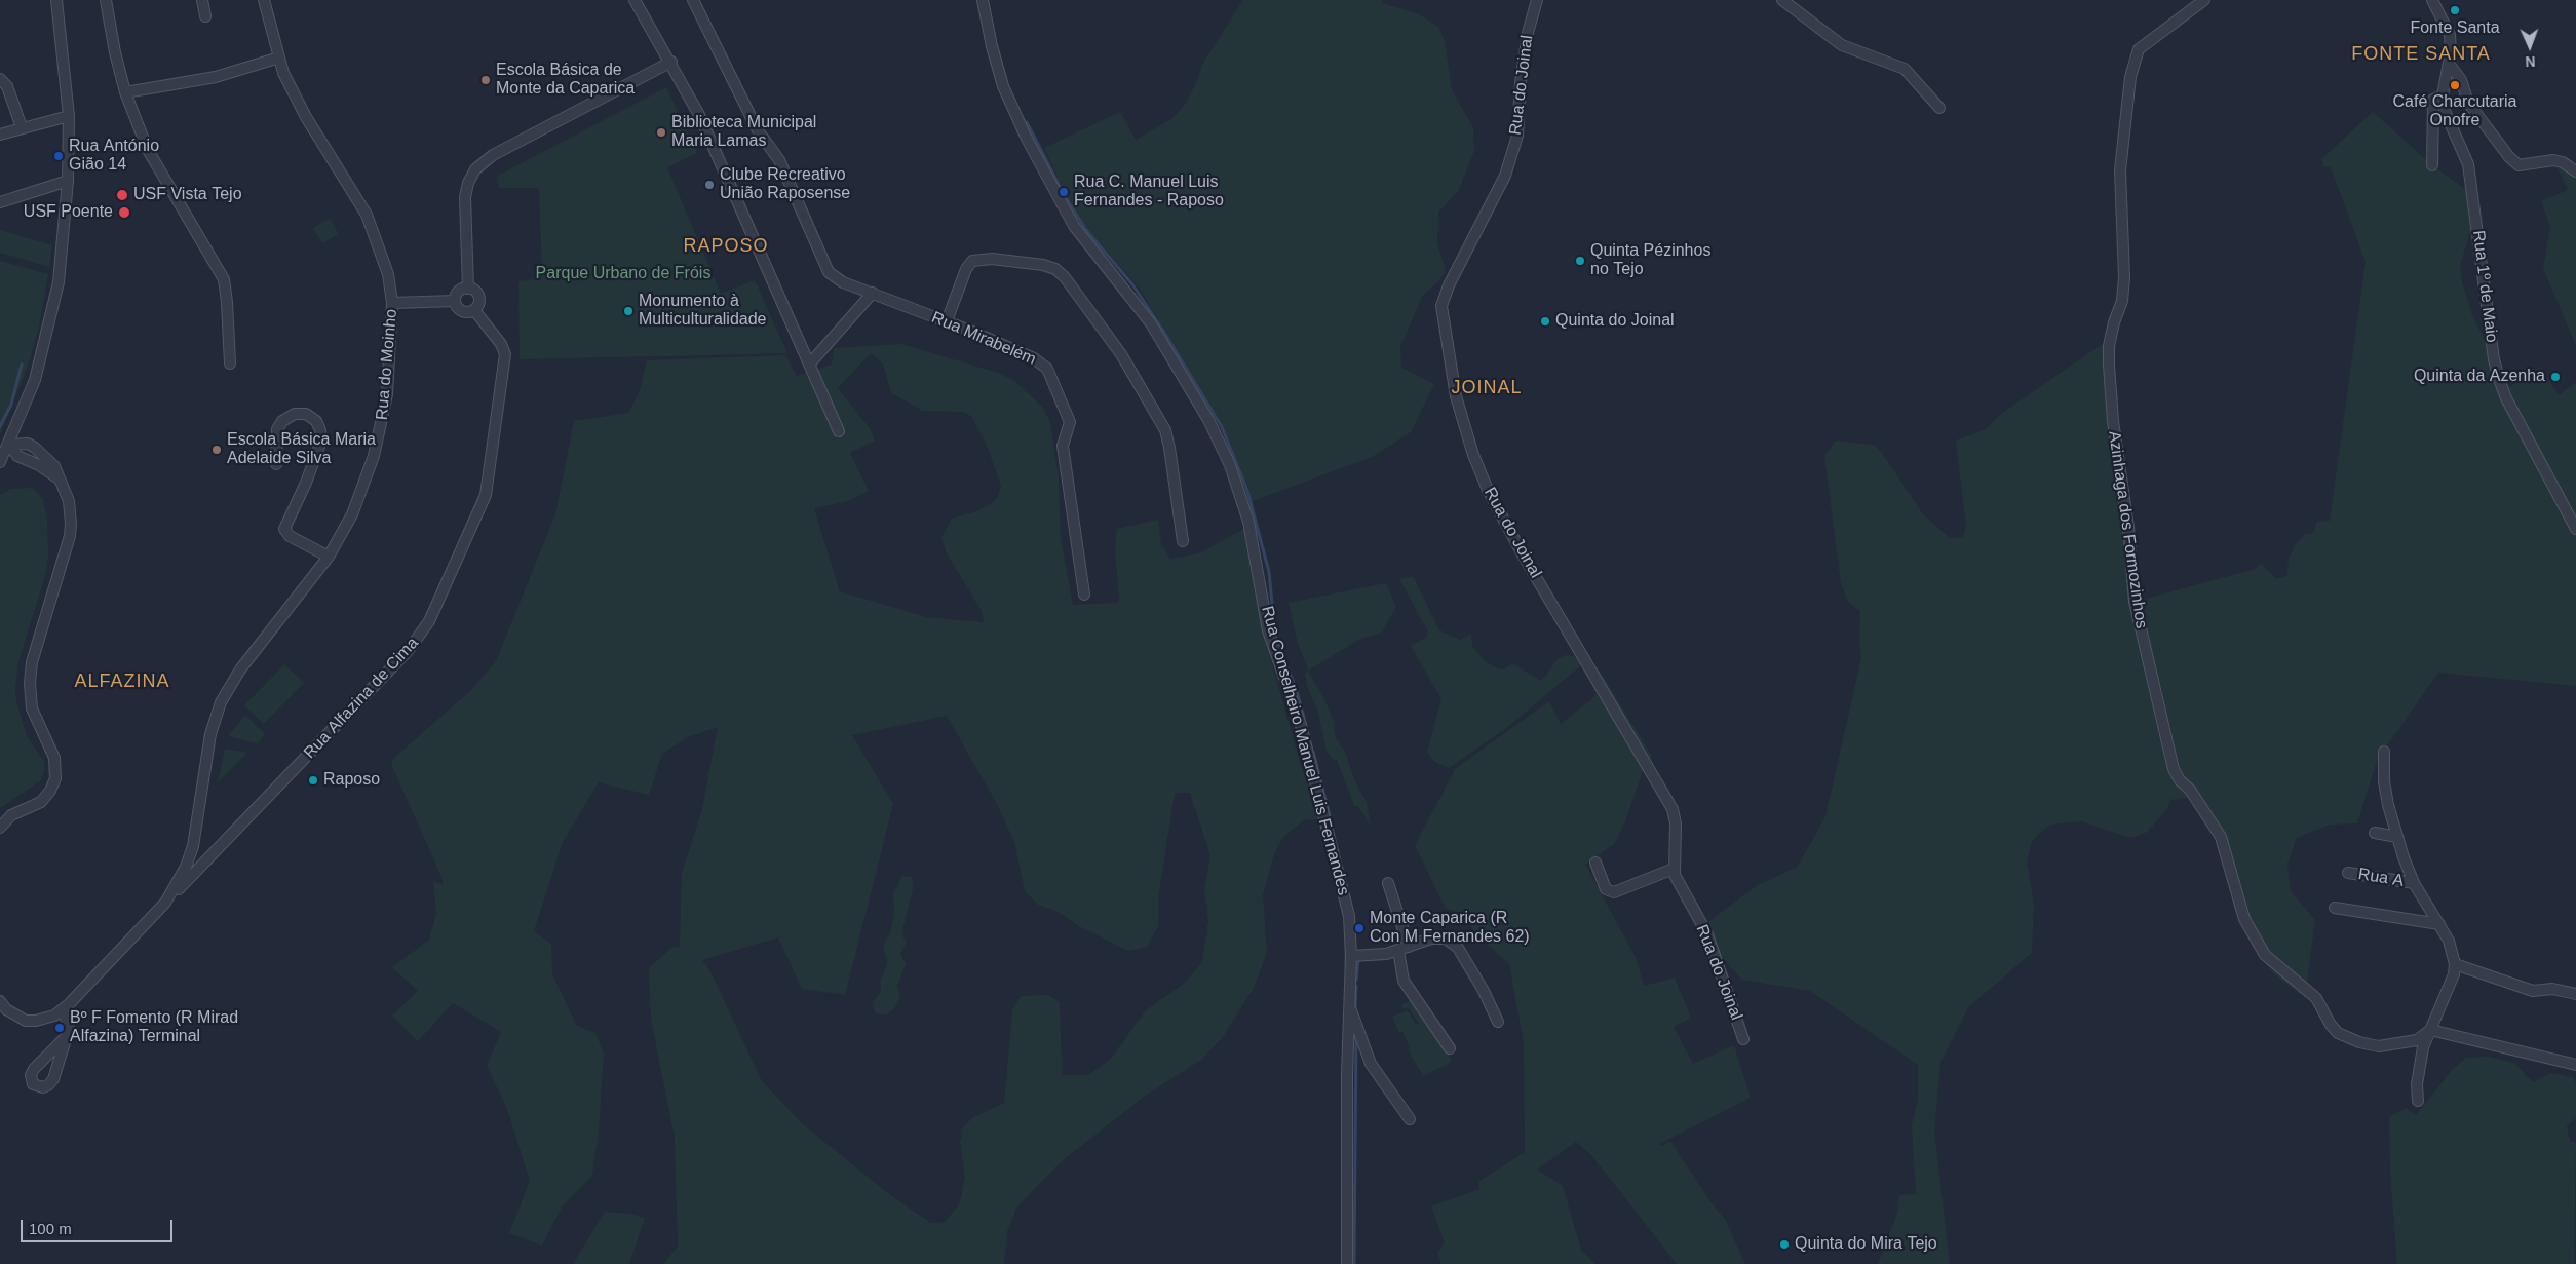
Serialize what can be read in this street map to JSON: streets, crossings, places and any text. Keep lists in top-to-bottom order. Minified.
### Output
{"streets":{"street":["Rua do Joinal","Rua 1º de Maio","Rua Mirabelém","Rua do Moinho","Azinhaga dos Formozinhos","Rua Alfazina de Cima","Rua Conselheiro Manuel Luis Fernandes","Rua A"]},"crossings":[["Rua do Moinho","Rua Alfazina de Cima"]],"districts":["FONTE SANTA","RAPOSO","JOINAL","ALFAZINA"],"parks":["Parque Urbano de Fróis"],"places":["Fonte Santa","Escola Básica de Monte da Caparica","Café Charcutaria Onofre","Biblioteca Municipal Maria Lamas","Rua António Gião 14","Clube Recreativo União Raposense","Rua C. Manuel Luis Fernandes - Raposo","USF Vista Tejo","USF Poente","Quinta Pézinhos no Tejo","Monumento à Multiculturalidade","Quinta do Joinal","Quinta da Azenha","Escola Básica Maria Adelaide Silva","Raposo","Monte Caparica (R Con M Fernandes 62)","Bº F Fomento (R Mirad Alfazina) Terminal","Quinta do Mira Tejo"],"scale_bar":"100 m","north":"bottom"}
